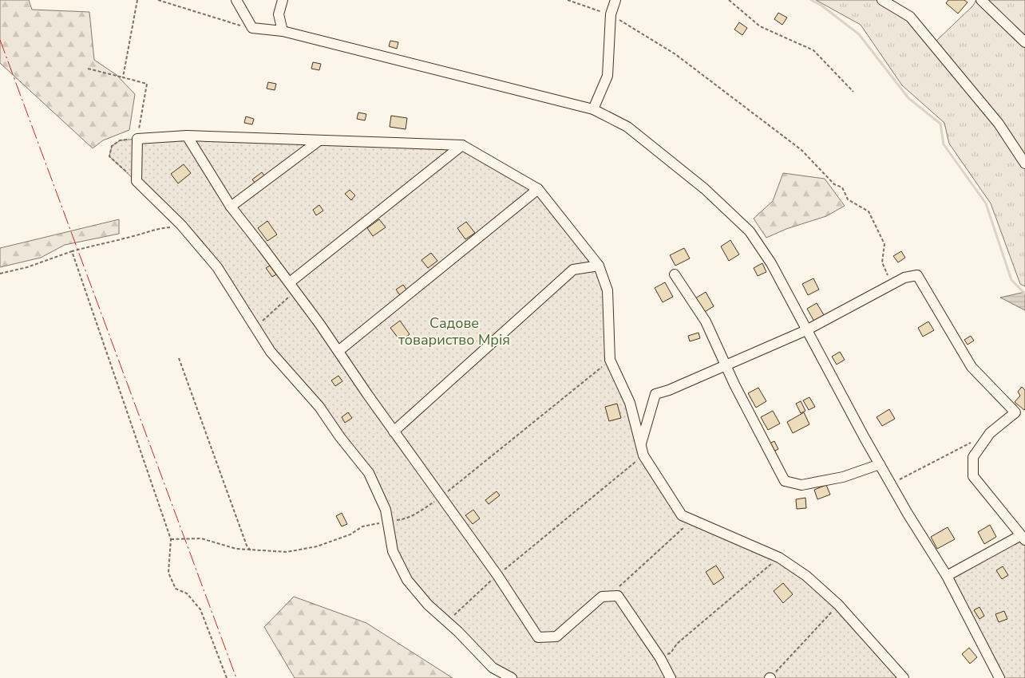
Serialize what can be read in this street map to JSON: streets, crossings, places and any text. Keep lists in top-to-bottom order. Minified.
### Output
{"parks":["Садове товариство Мрія"]}
